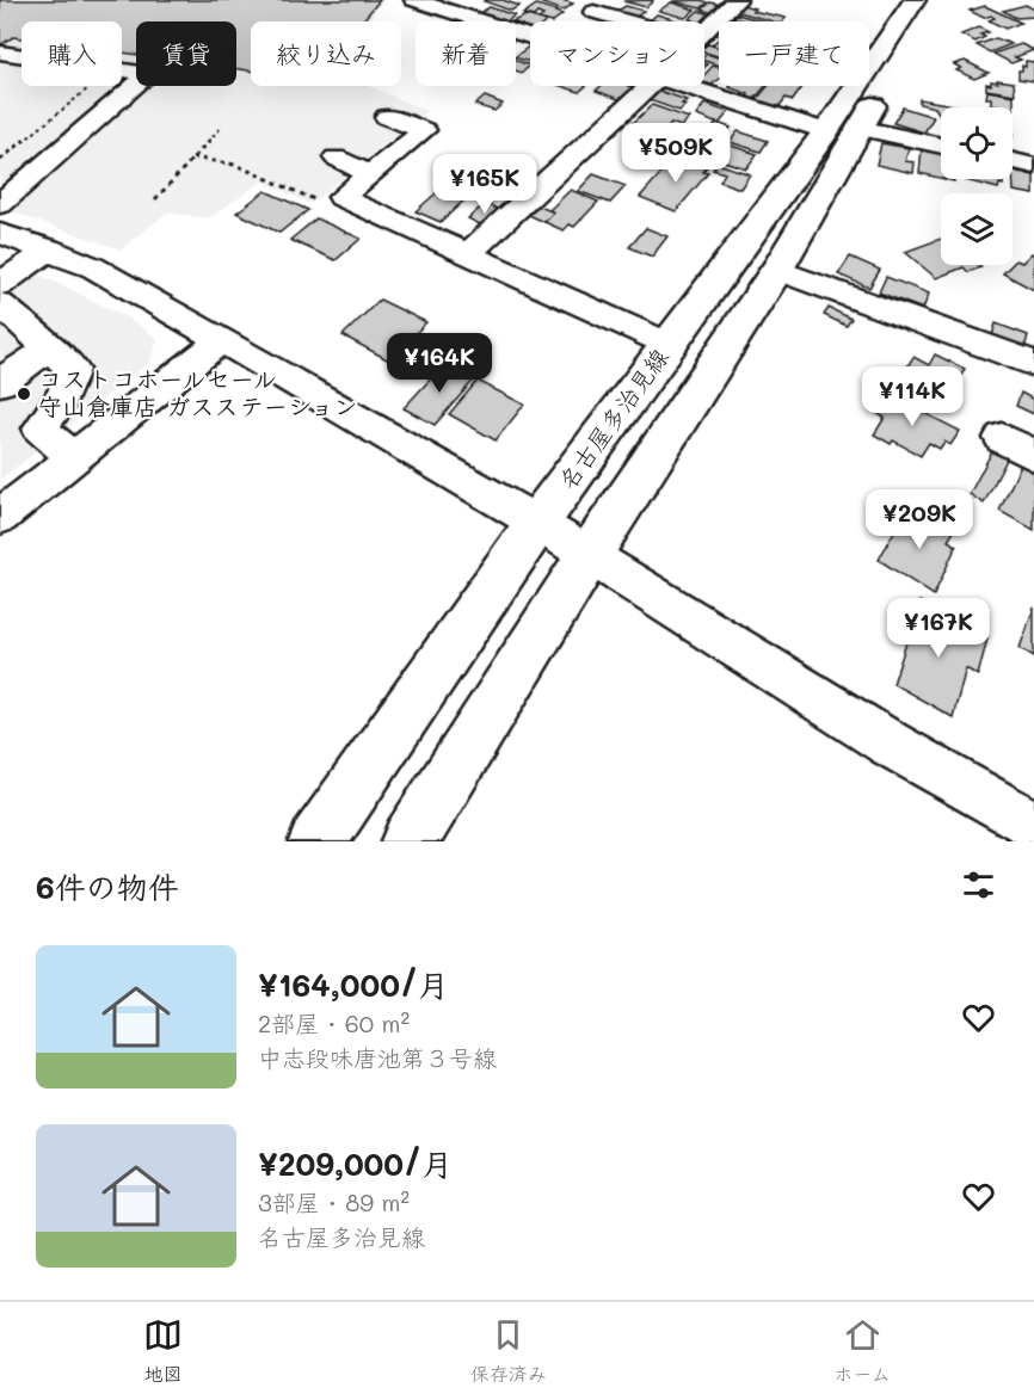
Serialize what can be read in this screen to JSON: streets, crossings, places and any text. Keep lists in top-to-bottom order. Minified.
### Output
{"streets":{"main road":["名古屋多治見線"]},"places":["コストコホールセール 守山倉庫店 ガスステーション"],"page":{"chip":["購入","賃貸","絞り込み","新着","マンション","一戸建て"],"price":["¥509K","¥165K","¥164K","¥114K","¥209K","¥167K"],"heading":"6件の物件","list":[{"name":"¥164,000/月","note":"2部屋 · 60 m² · 中志段味唐池第３号線"},{"name":"¥209,000/月","note":"3部屋 · 89 m² · 名古屋多治見線"}],"tabs":["地図","保存済み","ホーム"]}}
